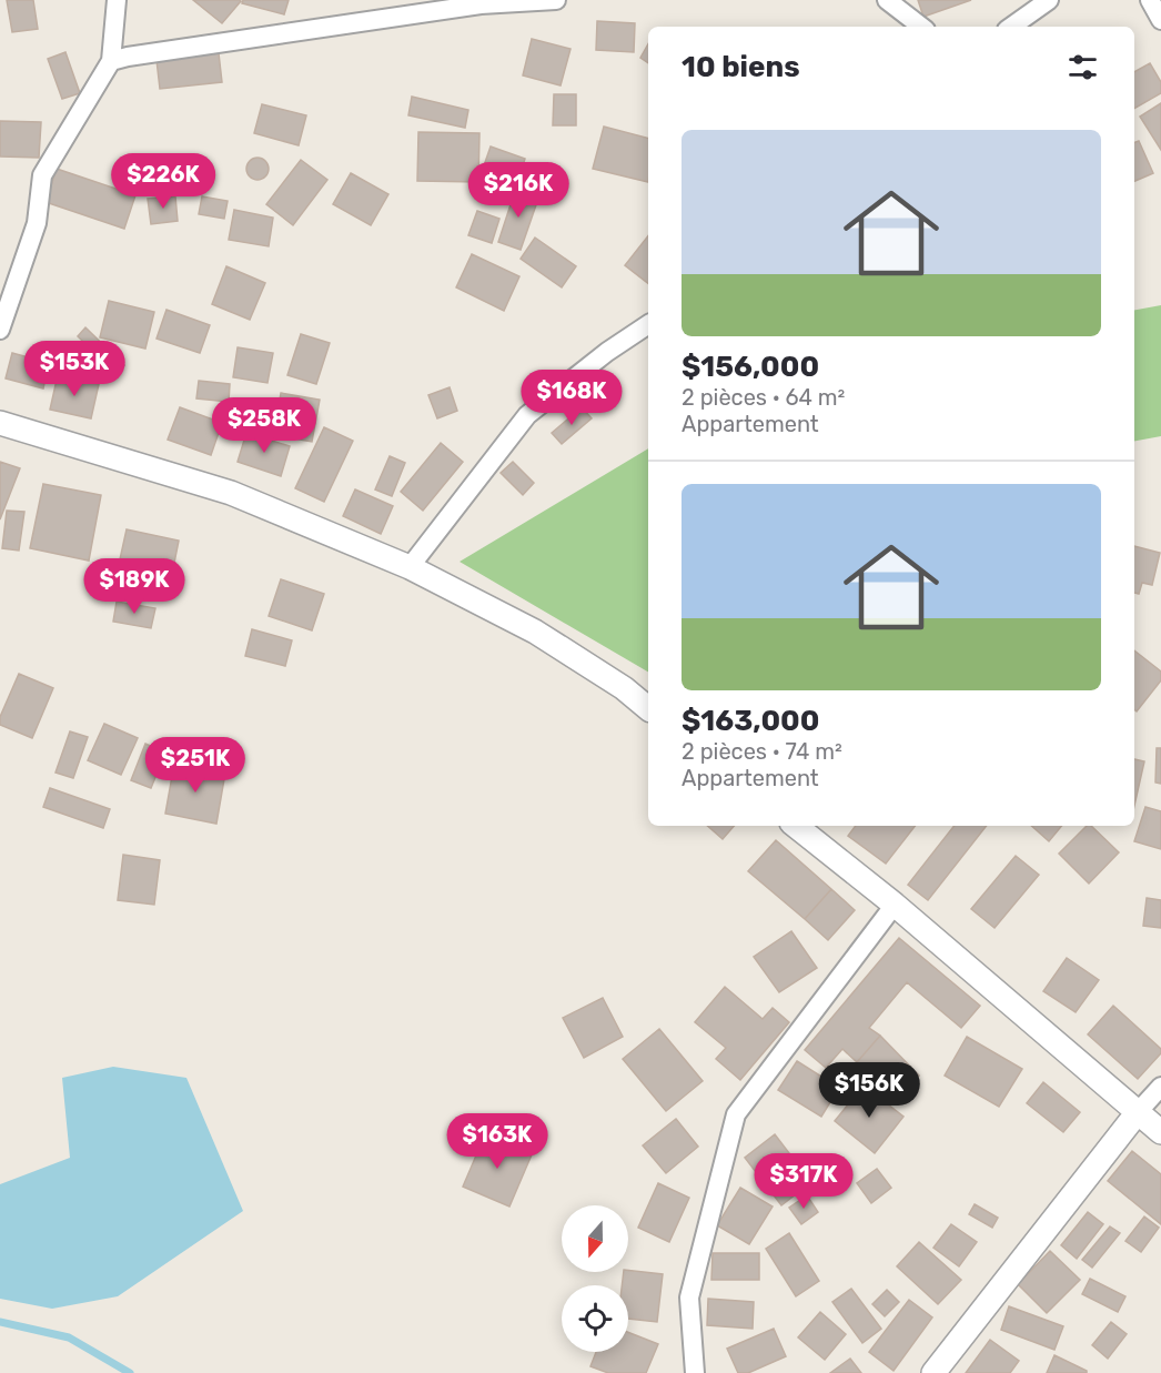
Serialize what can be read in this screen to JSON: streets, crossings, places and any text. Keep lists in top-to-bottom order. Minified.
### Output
{"north":"bottom","page":{"heading":"10 biens","list":[{"name":"$156,000","note":"2 pièces · 64 m² · Appartement"},{"name":"$163,000","note":"2 pièces · 74 m² · Appartement"}],"price":["$226K","$216K","$153K","$168K","$258K","$189K","$251K","$156K","$163K","$317K"]}}
